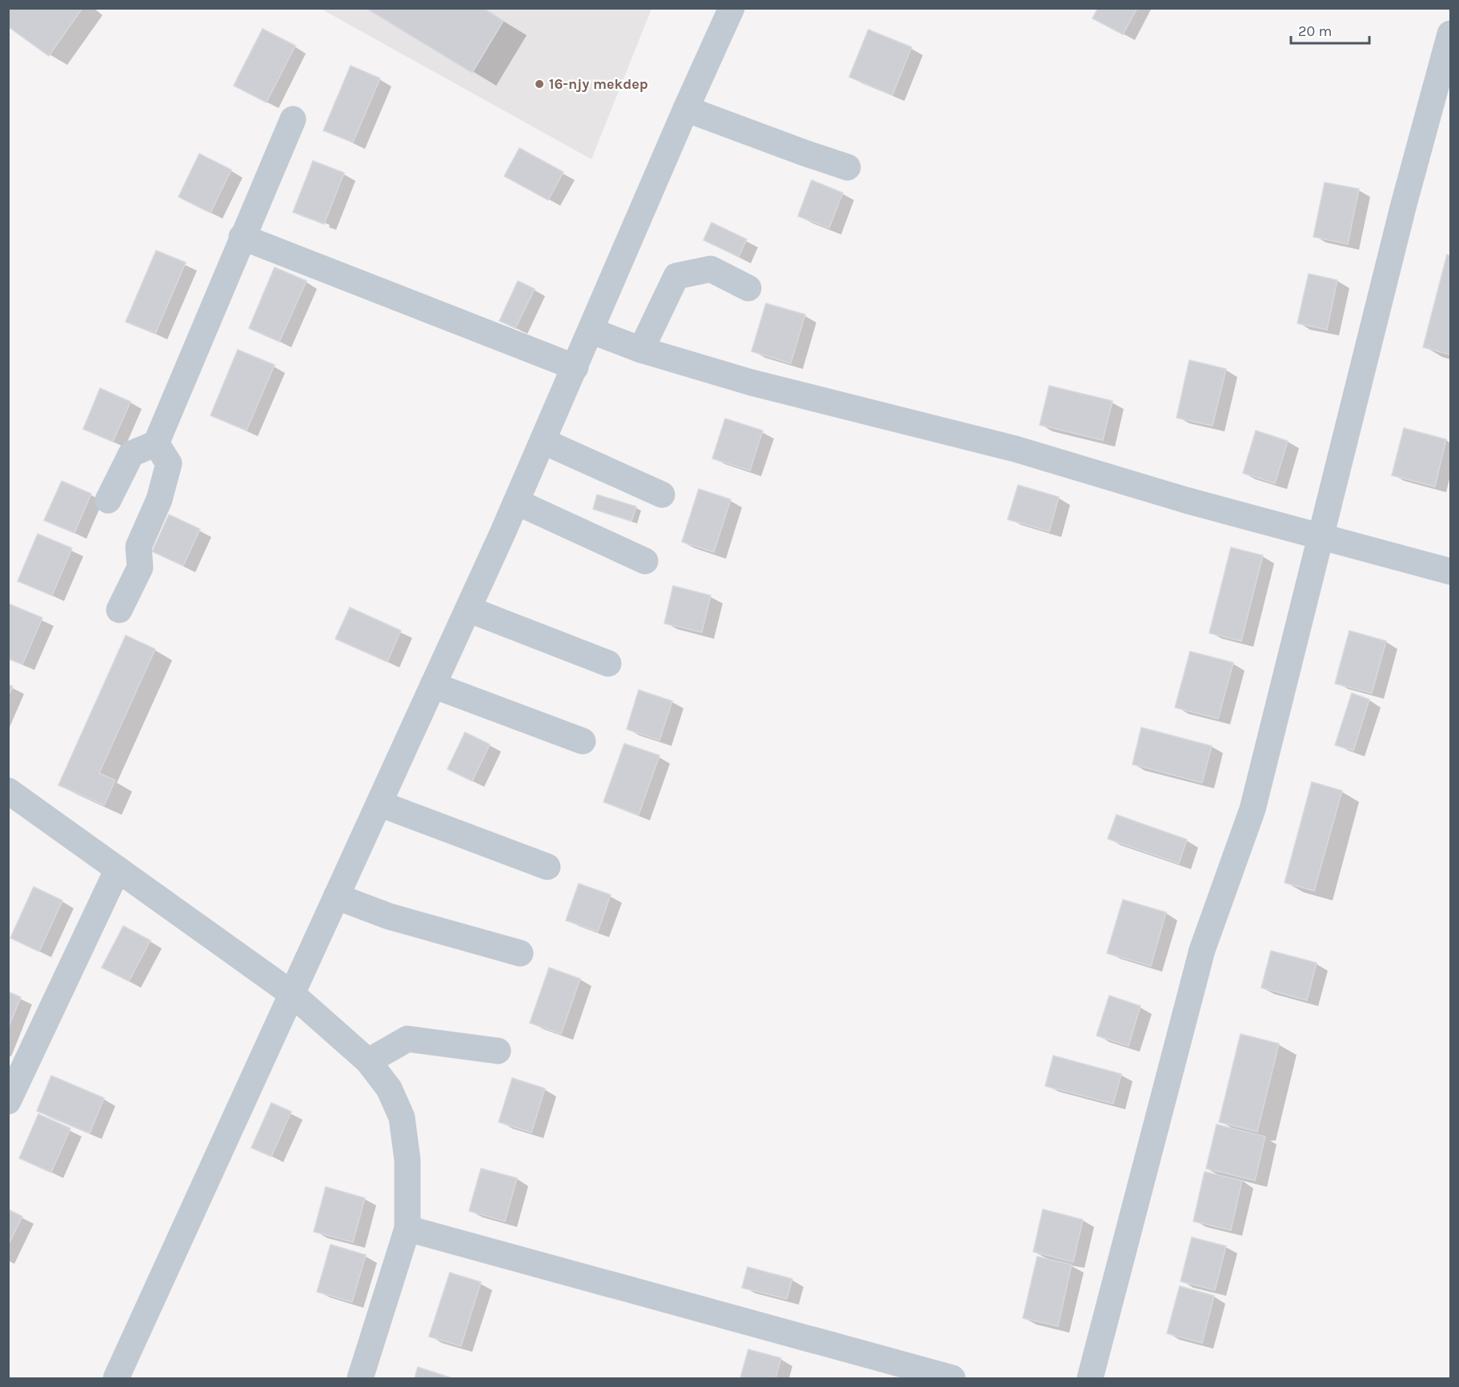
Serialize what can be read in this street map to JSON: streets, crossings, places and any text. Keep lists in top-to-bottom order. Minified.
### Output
{"places":["16-njy mekdep"],"scale_bar":"20 m"}
